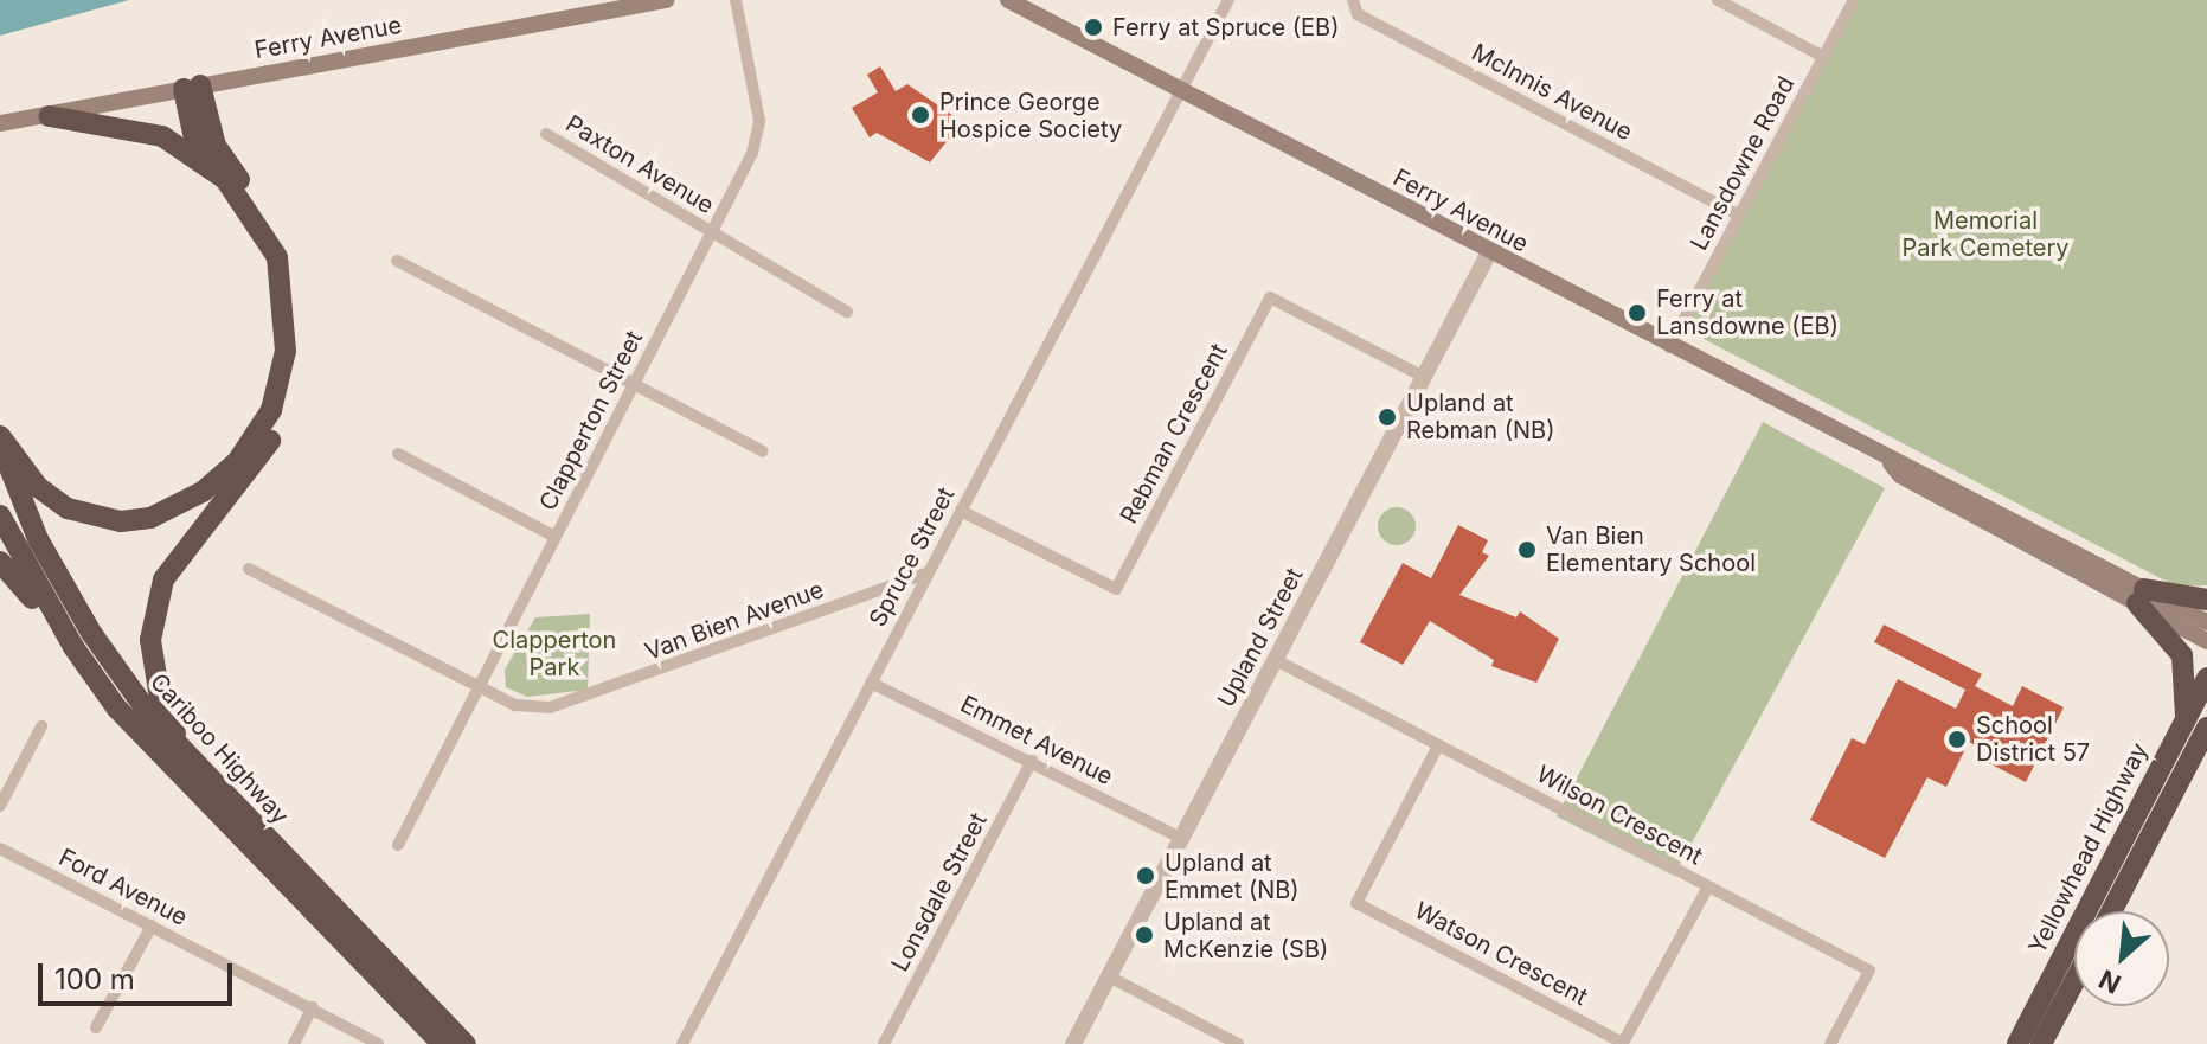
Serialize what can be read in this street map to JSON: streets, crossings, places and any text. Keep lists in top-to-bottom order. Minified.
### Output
{"streets":{"highway":["Cariboo Highway","Yellowhead Highway"],"main road":["Ferry Avenue"],"street":["McInnis Avenue","Lansdowne Road","Paxton Avenue","Clapperton Street","Rebman Crescent","Spruce Street","Van Bien Avenue","Upland Street","Emmet Avenue","Wilson Crescent","Ford Avenue","Lonsdale Street","Watson Crescent"]},"crossings":[["Ferry Avenue","Lansdowne Road"],["Ferry Avenue","Spruce Street"],["Ferry Avenue","Upland Street"],["McInnis Avenue","Lansdowne Road"],["Paxton Avenue","Clapperton Street"],["Clapperton Street","Van Bien Avenue"],["Rebman Crescent","Spruce Street"],["Rebman Crescent","Upland Street"],["Spruce Street","Van Bien Avenue"],["Spruce Street","Emmet Avenue"],["Upland Street","Emmet Avenue"],["Upland Street","Wilson Crescent"],["Emmet Avenue","Lonsdale Street"],["Wilson Crescent","Watson Crescent"]],"parks":["Memorial Park Cemetery","Clapperton Park"],"places":["Ferry at Spruce (EB)","Prince George Hospice Society","Ferry at Lansdowne (EB)","Upland at Rebman (NB)","Van Bien Elementary School","School District 57","Upland at Emmet (NB)","Upland at McKenzie (SB)"],"scale_bar":"100 m","north":"bottom left"}
